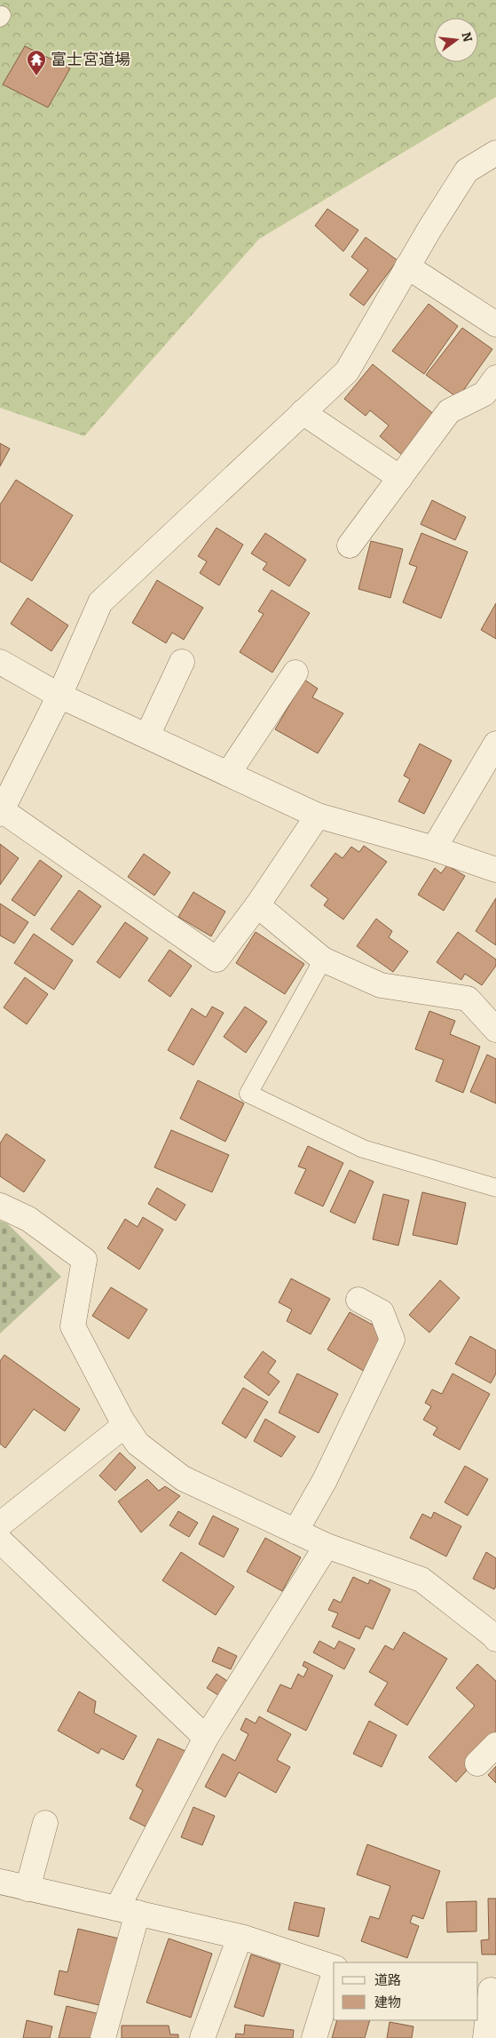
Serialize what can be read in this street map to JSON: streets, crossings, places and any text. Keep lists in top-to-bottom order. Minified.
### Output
{"places":{"temple":["富士宮道場"]},"legend":["道路","建物"],"north":"right"}
